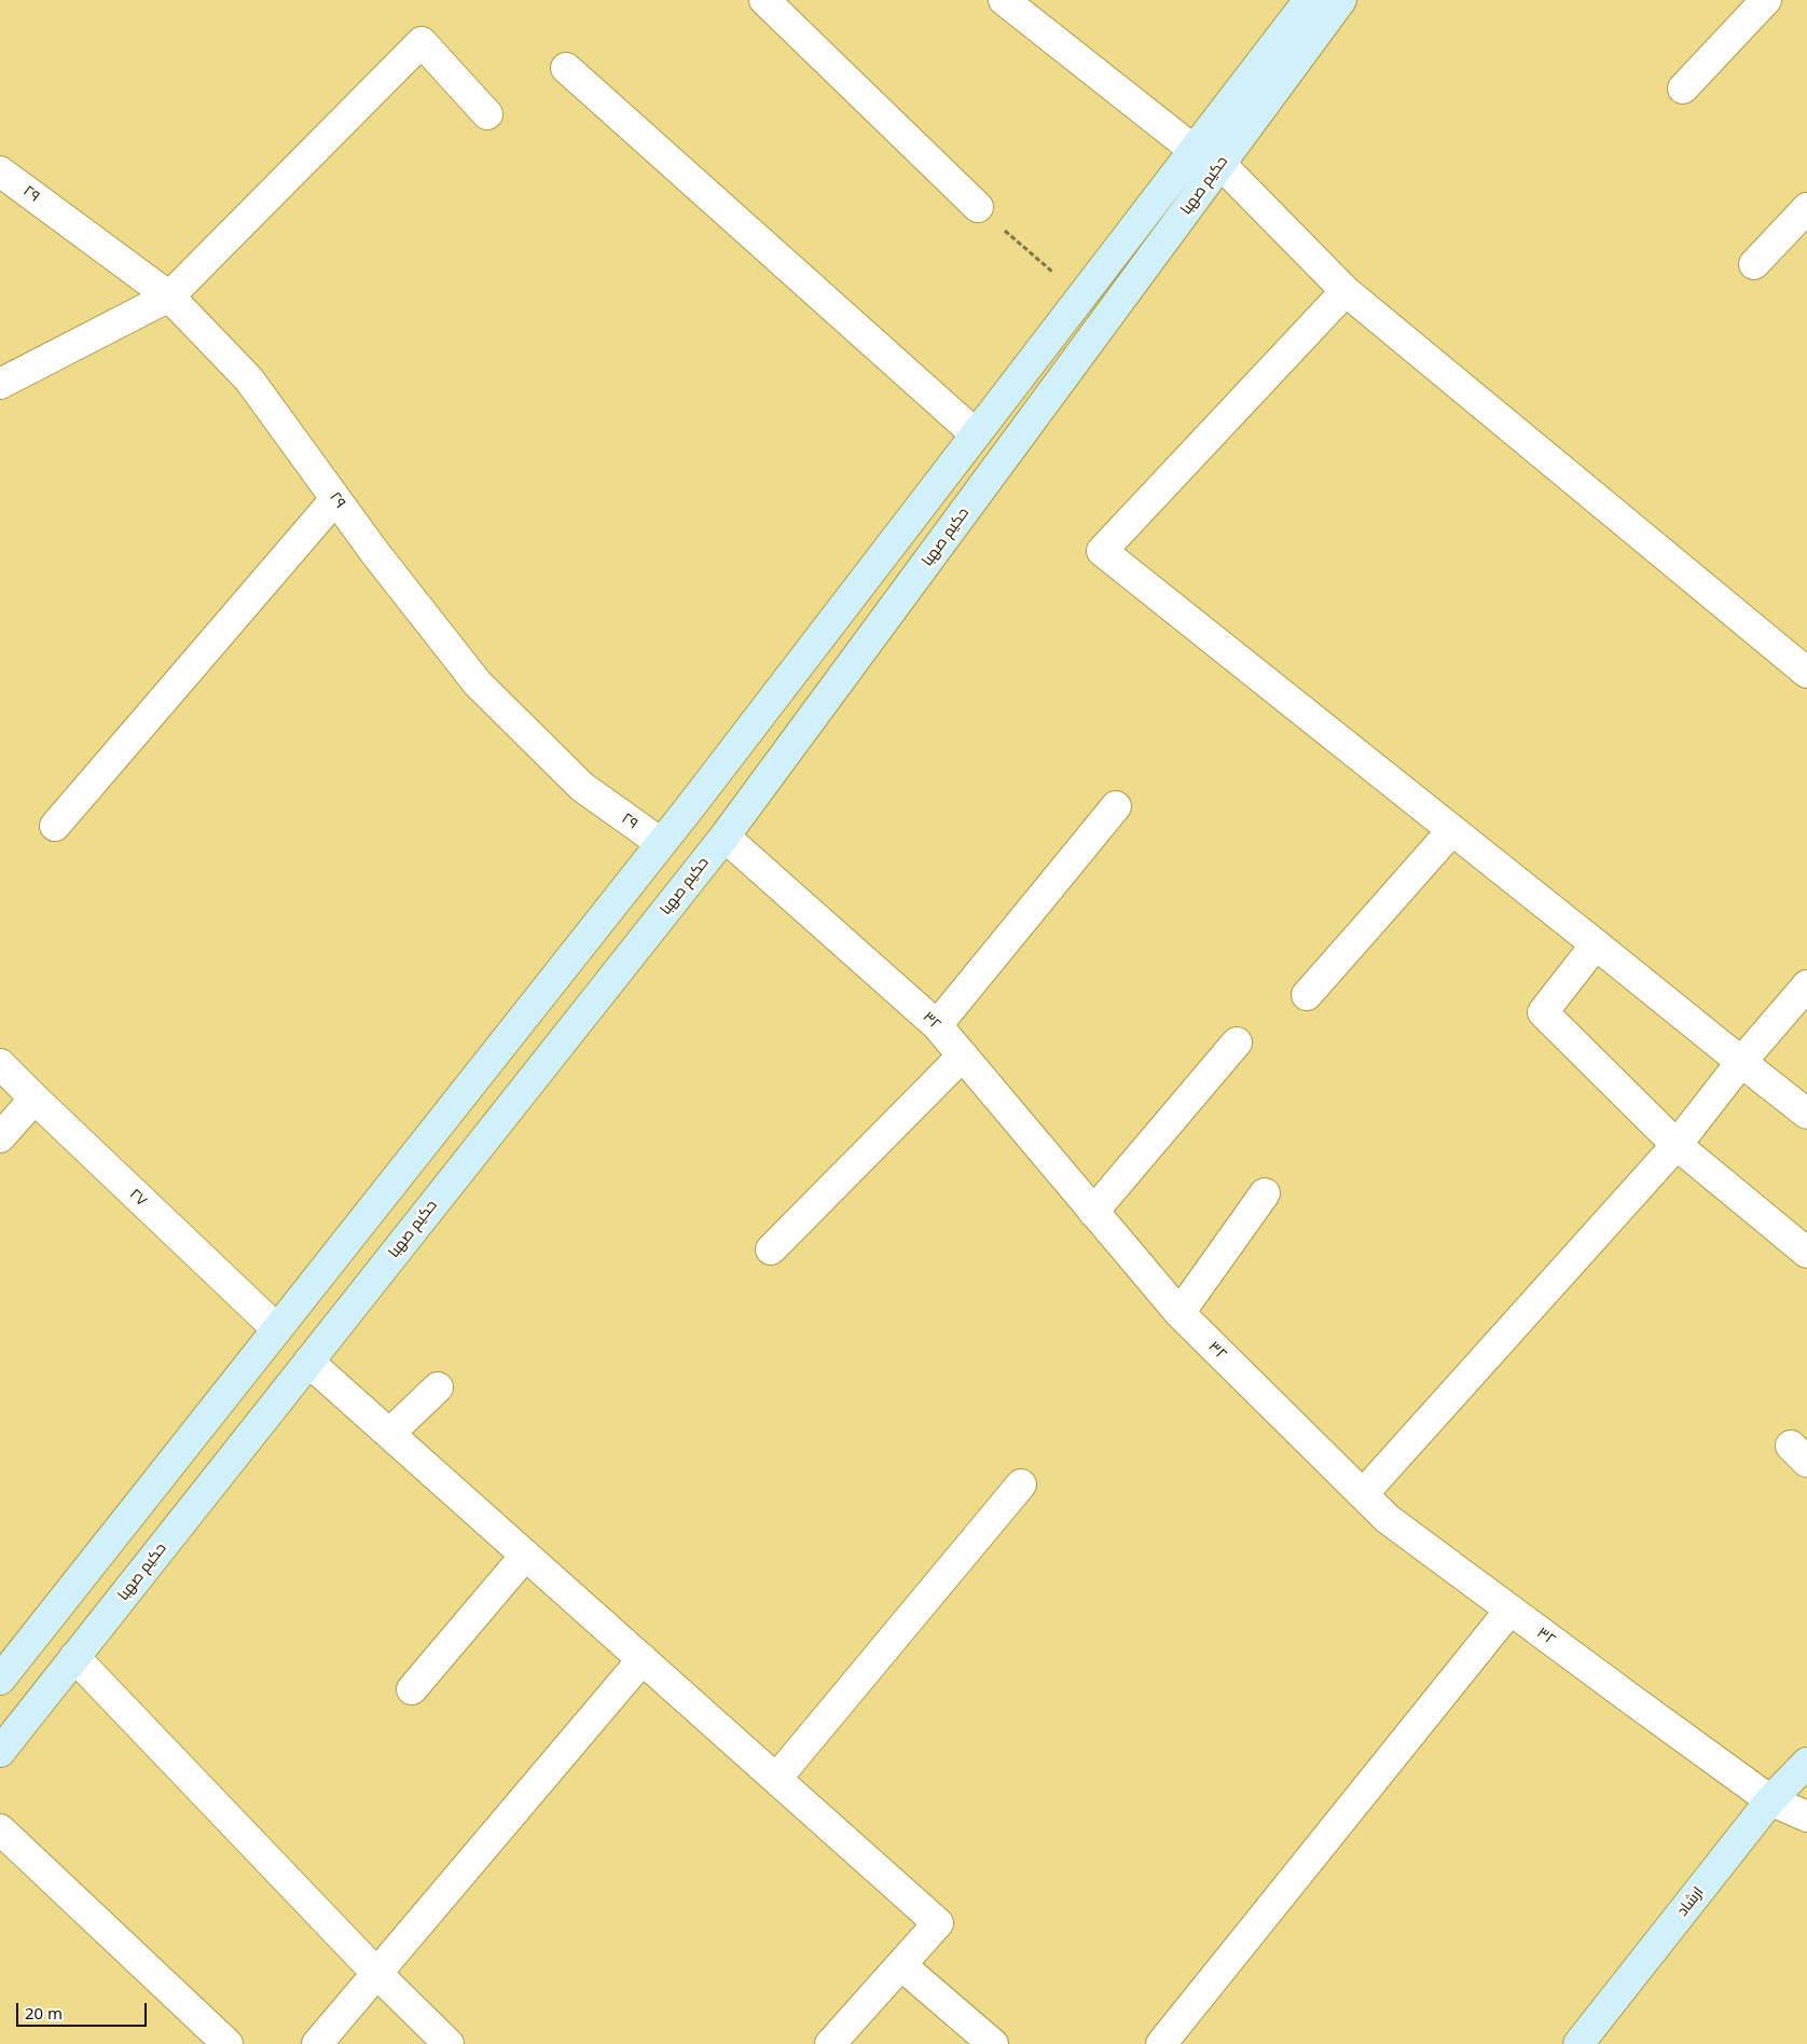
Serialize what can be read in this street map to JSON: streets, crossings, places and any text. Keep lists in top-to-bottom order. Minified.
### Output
{"streets":{"street":["حکیم صهبا","۲۹","۳۲","۲۷","ارشاد"]},"crossings":[["حکیم صهبا","۲۹"],["حکیم صهبا","۳۲"],["حکیم صهبا","۲۷"],["۳۲","ارشاد"]],"scale_bar":"20 m"}
